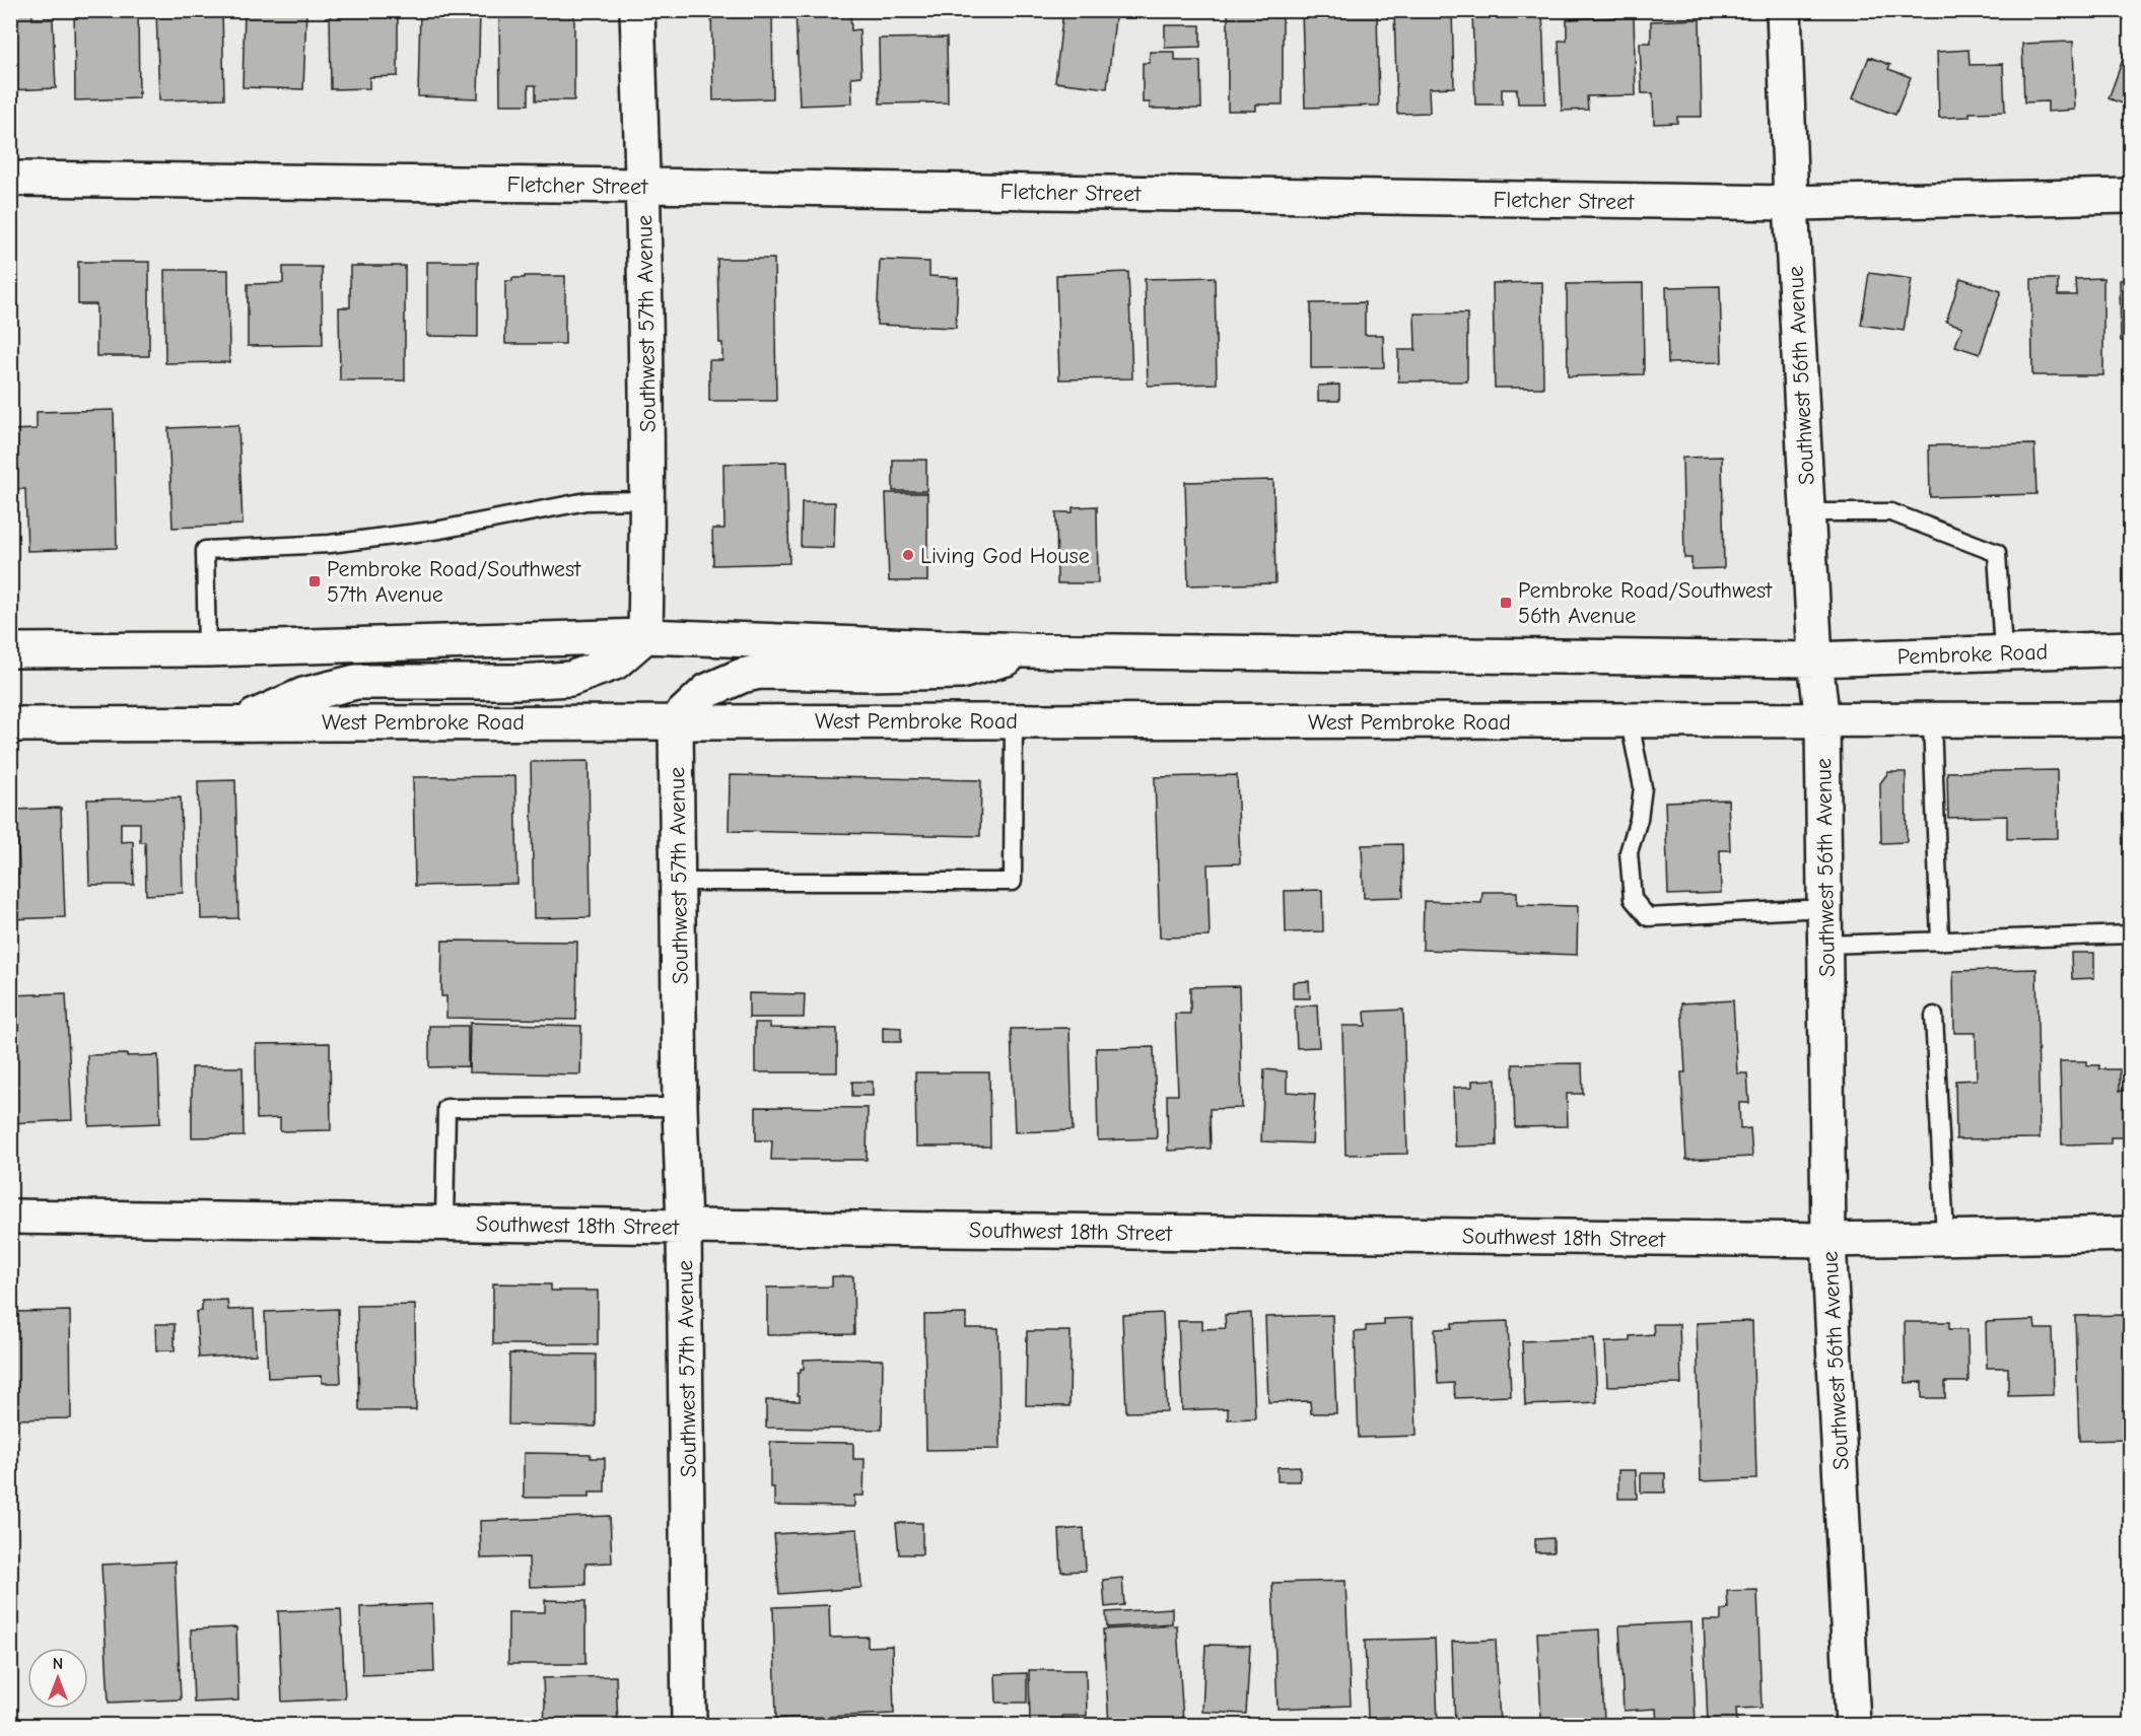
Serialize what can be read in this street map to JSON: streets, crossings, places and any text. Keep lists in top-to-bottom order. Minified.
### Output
{"streets":{"street":["Fletcher Street","Southwest 57th Avenue","Southwest 56th Avenue","Pembroke Road","West Pembroke Road","Southwest 18th Street"]},"crossings":[["Fletcher Street","Southwest 57th Avenue"],["Fletcher Street","Southwest 56th Avenue"],["Southwest 57th Avenue","West Pembroke Road"],["Southwest 57th Avenue","Southwest 18th Street"],["Southwest 56th Avenue","Pembroke Road"],["Southwest 56th Avenue","West Pembroke Road"],["Southwest 56th Avenue","Southwest 18th Street"]],"places":{"other":["Living God House"],"transit":["Pembroke Road/Southwest 57th Avenue","Pembroke Road/Southwest 56th Avenue"]},"north":"top"}
